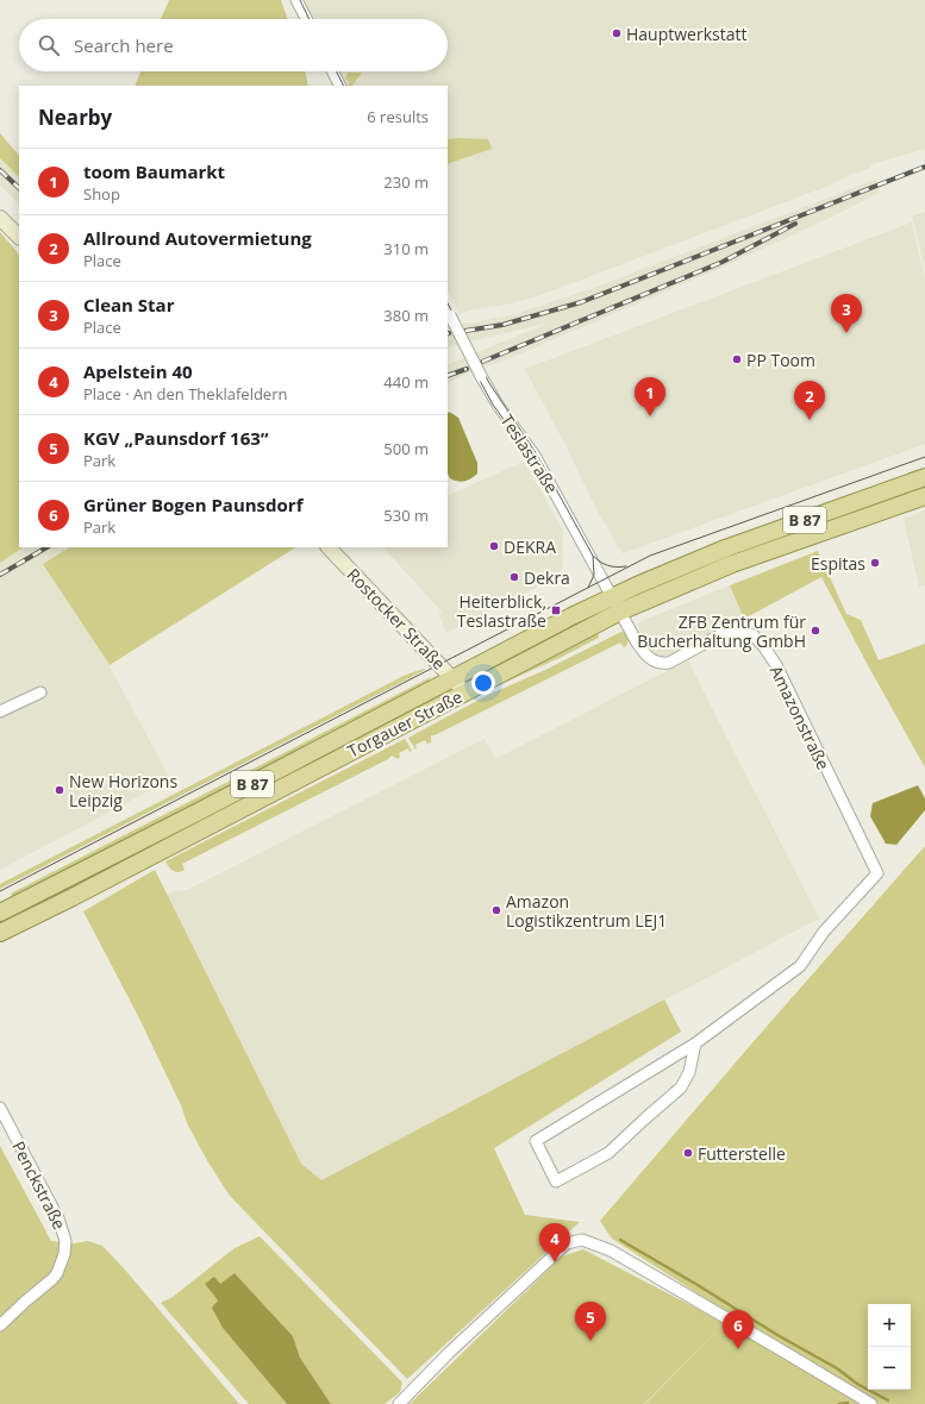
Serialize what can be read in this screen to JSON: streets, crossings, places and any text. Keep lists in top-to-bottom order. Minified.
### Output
{"streets":{"main road":["B 87","Rostocker Straße","Torgauer Straße"],"street":["Teslastraße","Amazonstraße","Penckstraße"]},"crossings":[["Teslastraße","Amazonstraße"],["Teslastraße","Torgauer Straße"],["Rostocker Straße","Torgauer Straße"],["Amazonstraße","Torgauer Straße"]],"places":{"other":["Hauptwerkstatt","PP Toom","DEKRA","Espitas","Dekra","ZFB Zentrum für Bucherhaltung GmbH","New Horizons Leipzig","Amazon Logistikzentrum LEJ1","Futterstelle"],"transit":["Heiterblick, Teslastraße"]},"page":{"search":"Search here","heading":["Nearby","6 results"],"list":[{"mark":"1","name":"toom Baumarkt","note":"Shop","value":"230 m"},{"mark":"2","name":"Allround Autovermietung","note":"Place","value":"310 m"},{"mark":"3","name":"Clean Star","note":"Place","value":"380 m"},{"mark":"4","name":"Apelstein 40","note":"Place · An den Theklafeldern","value":"440 m"},{"mark":"5","name":"KGV „Paunsdorf 163“","note":"Park","value":"500 m"},{"mark":"6","name":"Grüner Bogen Paunsdorf","note":"Park","value":"530 m"}],"pins":["3","1","2","4","5","6"],"map_buttons":["+","−"]}}
